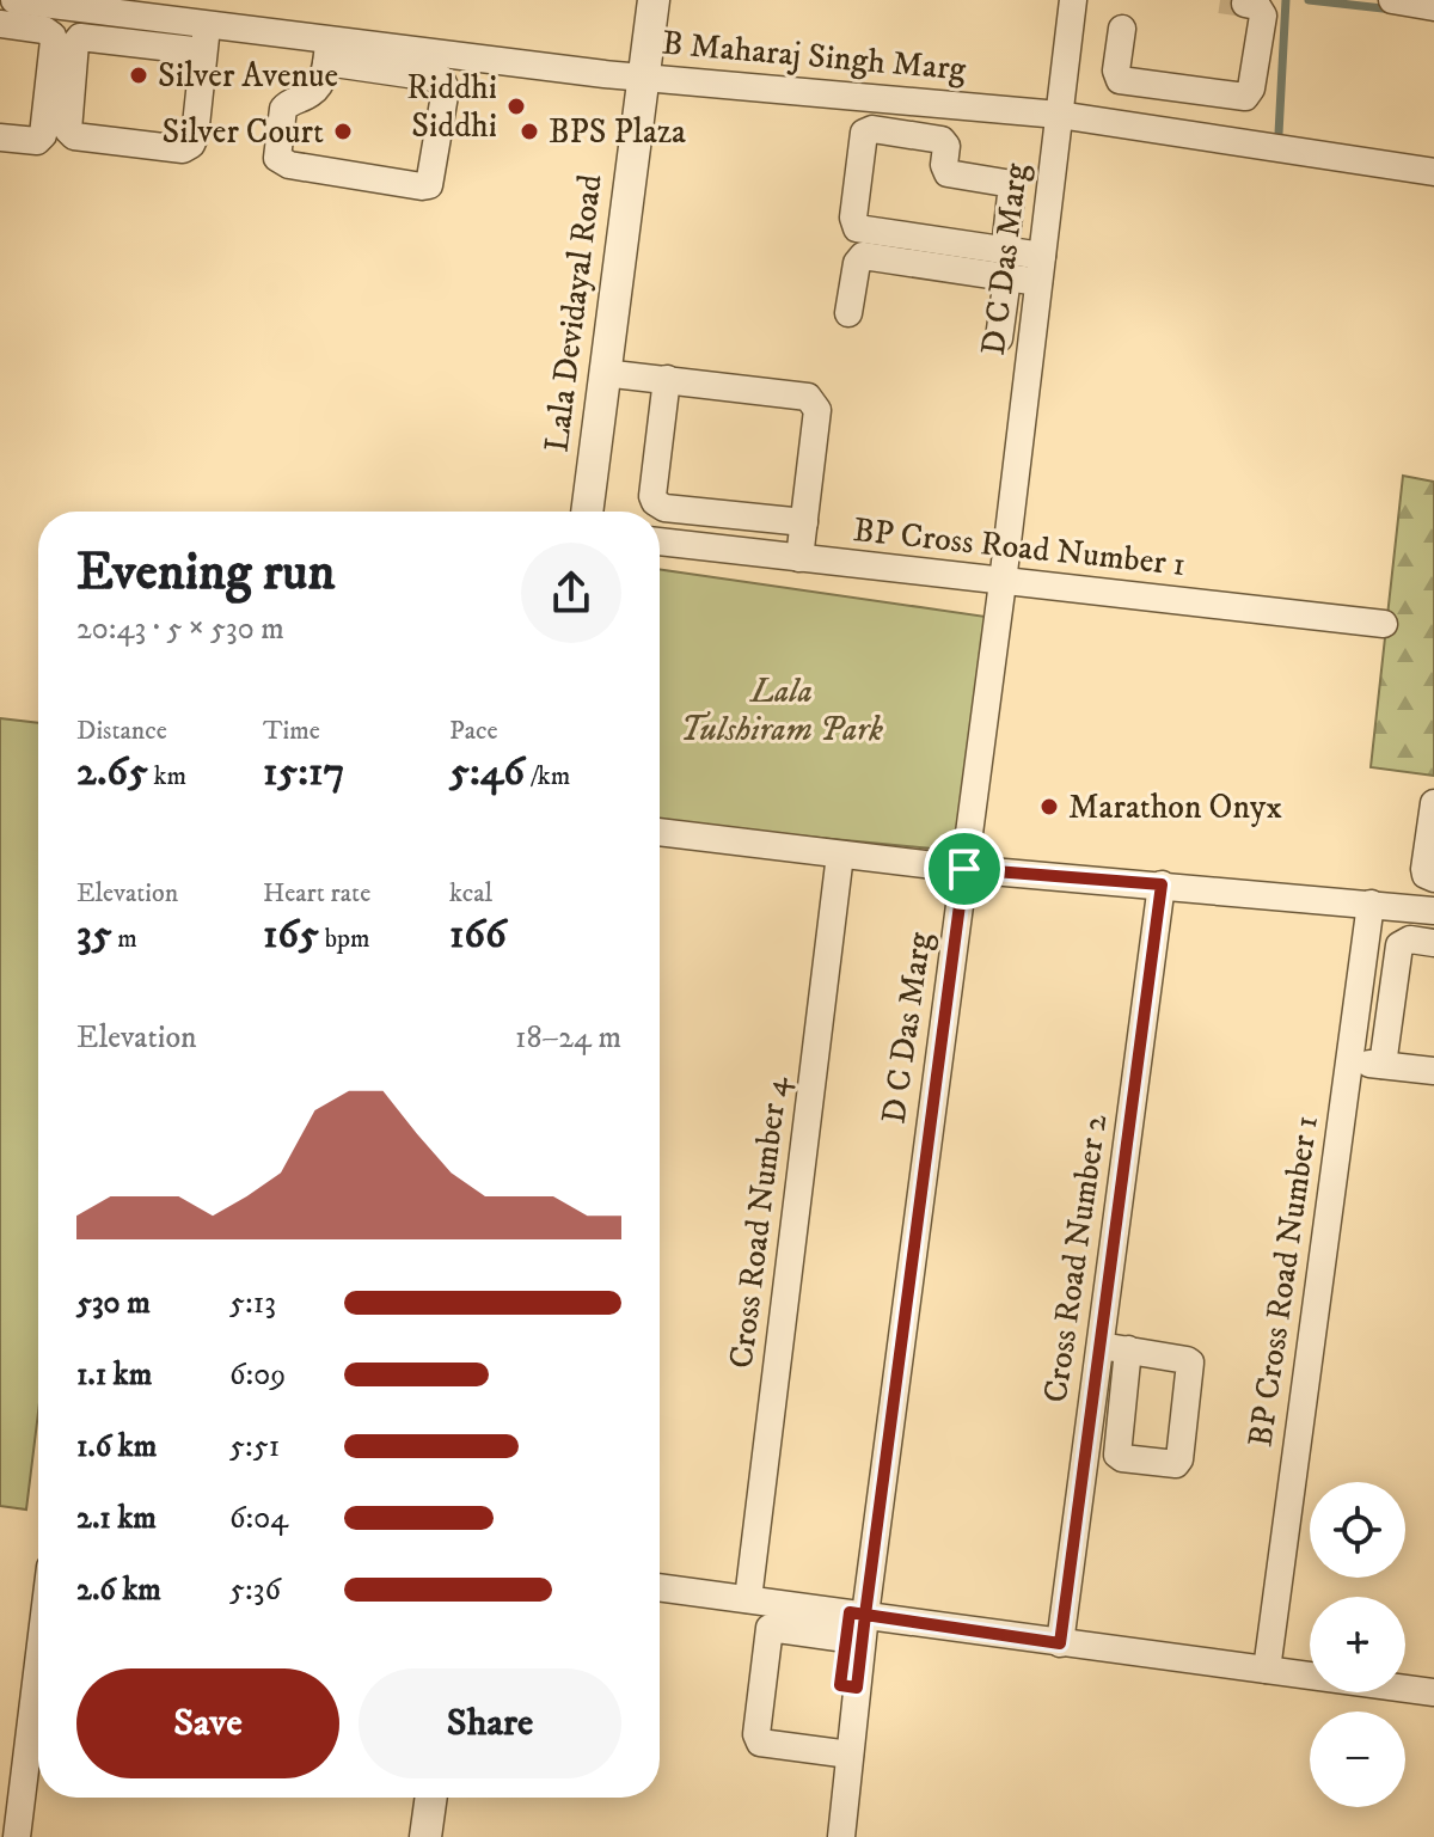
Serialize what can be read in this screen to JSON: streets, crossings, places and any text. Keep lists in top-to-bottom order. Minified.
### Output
{"streets":{"street":["B Maharaj Singh Marg","D C Das Marg","Lala Devidayal Road","BP Cross Road Number 1","Cross Road Number 4","Cross Road Number 2"]},"crossings":[["B Maharaj Singh Marg","D C Das Marg"],["B Maharaj Singh Marg","Lala Devidayal Road"],["D C Das Marg","BP Cross Road Number 1"]],"parks":["Lala Tulshiram Park"],"places":["Silver Avenue","Riddhi Siddhi","Silver Court","BPS Plaza","Marathon Onyx"],"page":{"heading":["Evening run","20:43 · 5 × 530 m"],"stats":[["Distance","2.65 km"],["Time","15:17"],["Pace","5:46 /km"],["Elevation","35 m"],["Heart rate","165 bpm"],["kcal","166"]],"chart":["Elevation","18–24 m"],"list":[{"name":"530 m","note":"5:13"},{"name":"1.1 km","note":"6:09"},{"name":"1.6 km","note":"5:51"},{"name":"2.1 km","note":"6:04"},{"name":"2.6 km","note":"5:36"}],"map_buttons":["+","−"],"buttons":["Save","Share"]}}
